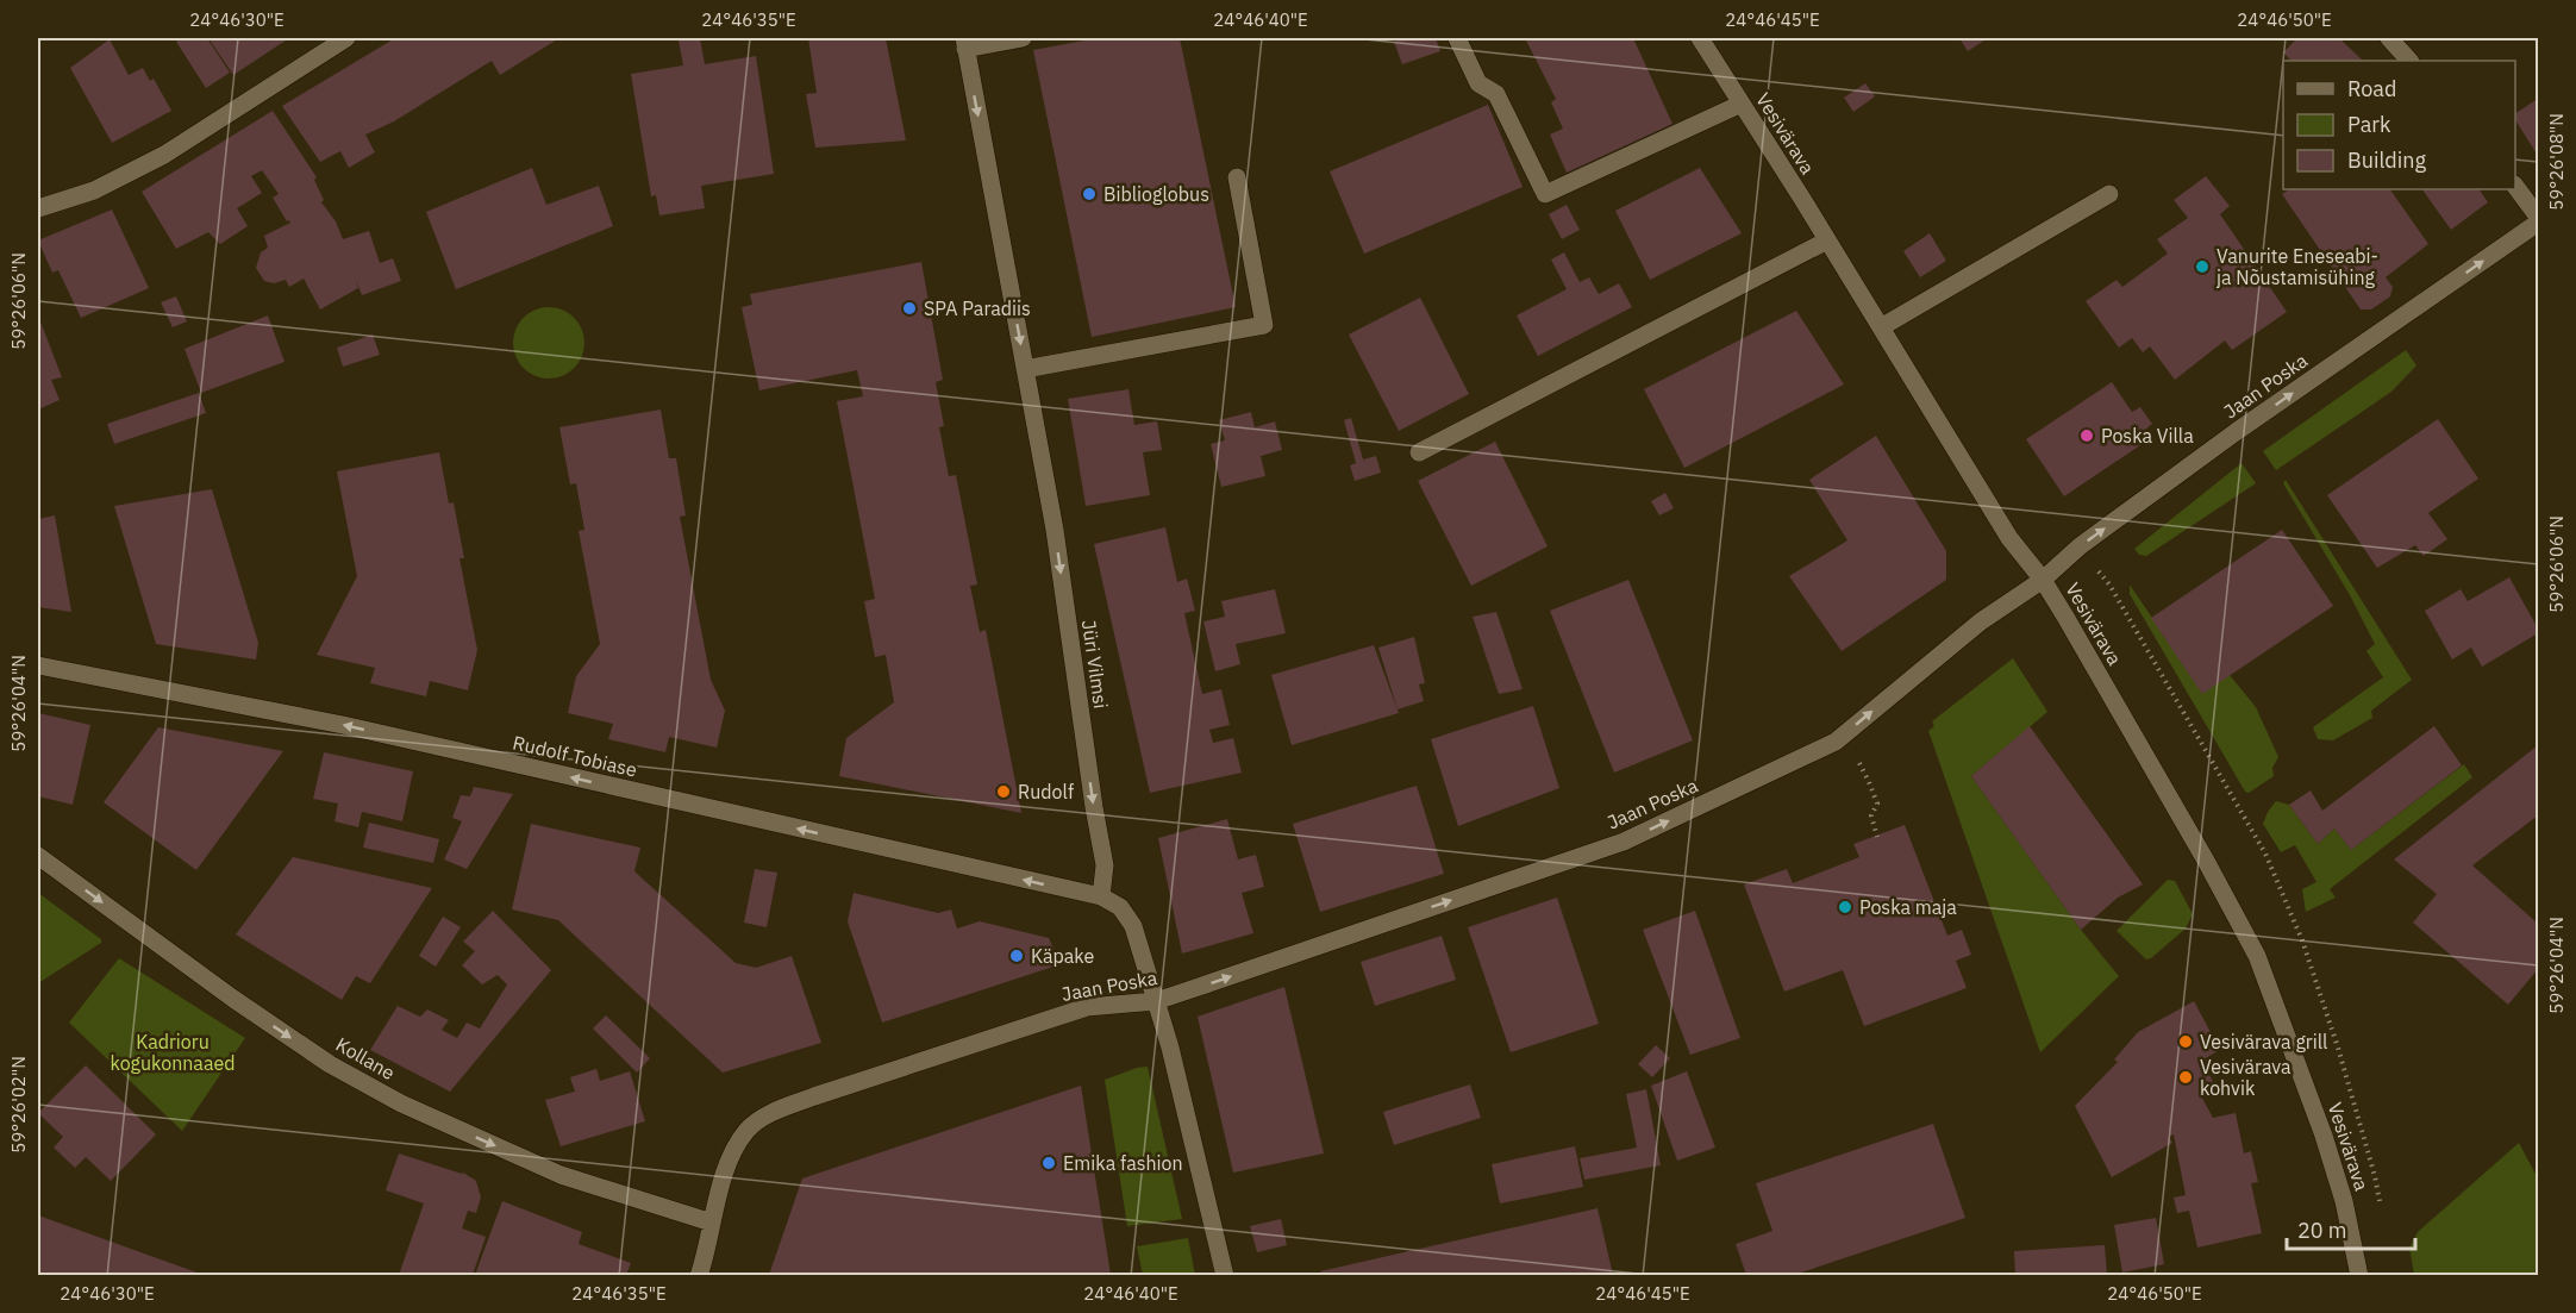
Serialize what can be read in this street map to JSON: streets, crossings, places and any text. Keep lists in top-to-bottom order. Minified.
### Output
{"streets":{"street":["Vesivärava","Jaan Poska","Jüri Vilmsi","Rudolf Tobiase","Kollane"]},"crossings":[["Vesivärava","Jaan Poska"],["Jaan Poska","Kollane"],["Jüri Vilmsi","Rudolf Tobiase"]],"one_way":["Jaan Poska","Jüri Vilmsi","Rudolf Tobiase","Kollane"],"parks":["Kadrioru kogukonnaaed"],"places":["Biblioglobus","Vanurite Eneseabi- ja Nõustamisühing","SPA Paradiis","Poska Villa","Rudolf","Poska maja","Käpake","Vesivärava grill","Vesivärava kohvik","Emika fashion"],"legend":["Road","Park","Building"],"scale_bar":"20 m","coordinates":["24°46'30\"E","24°46'35\"E","24°46'40\"E","24°46'45\"E","24°46'50\"E","59°26'08\"N","59°26'06\"N","59°26'04\"N","59°26'02\"N"]}
